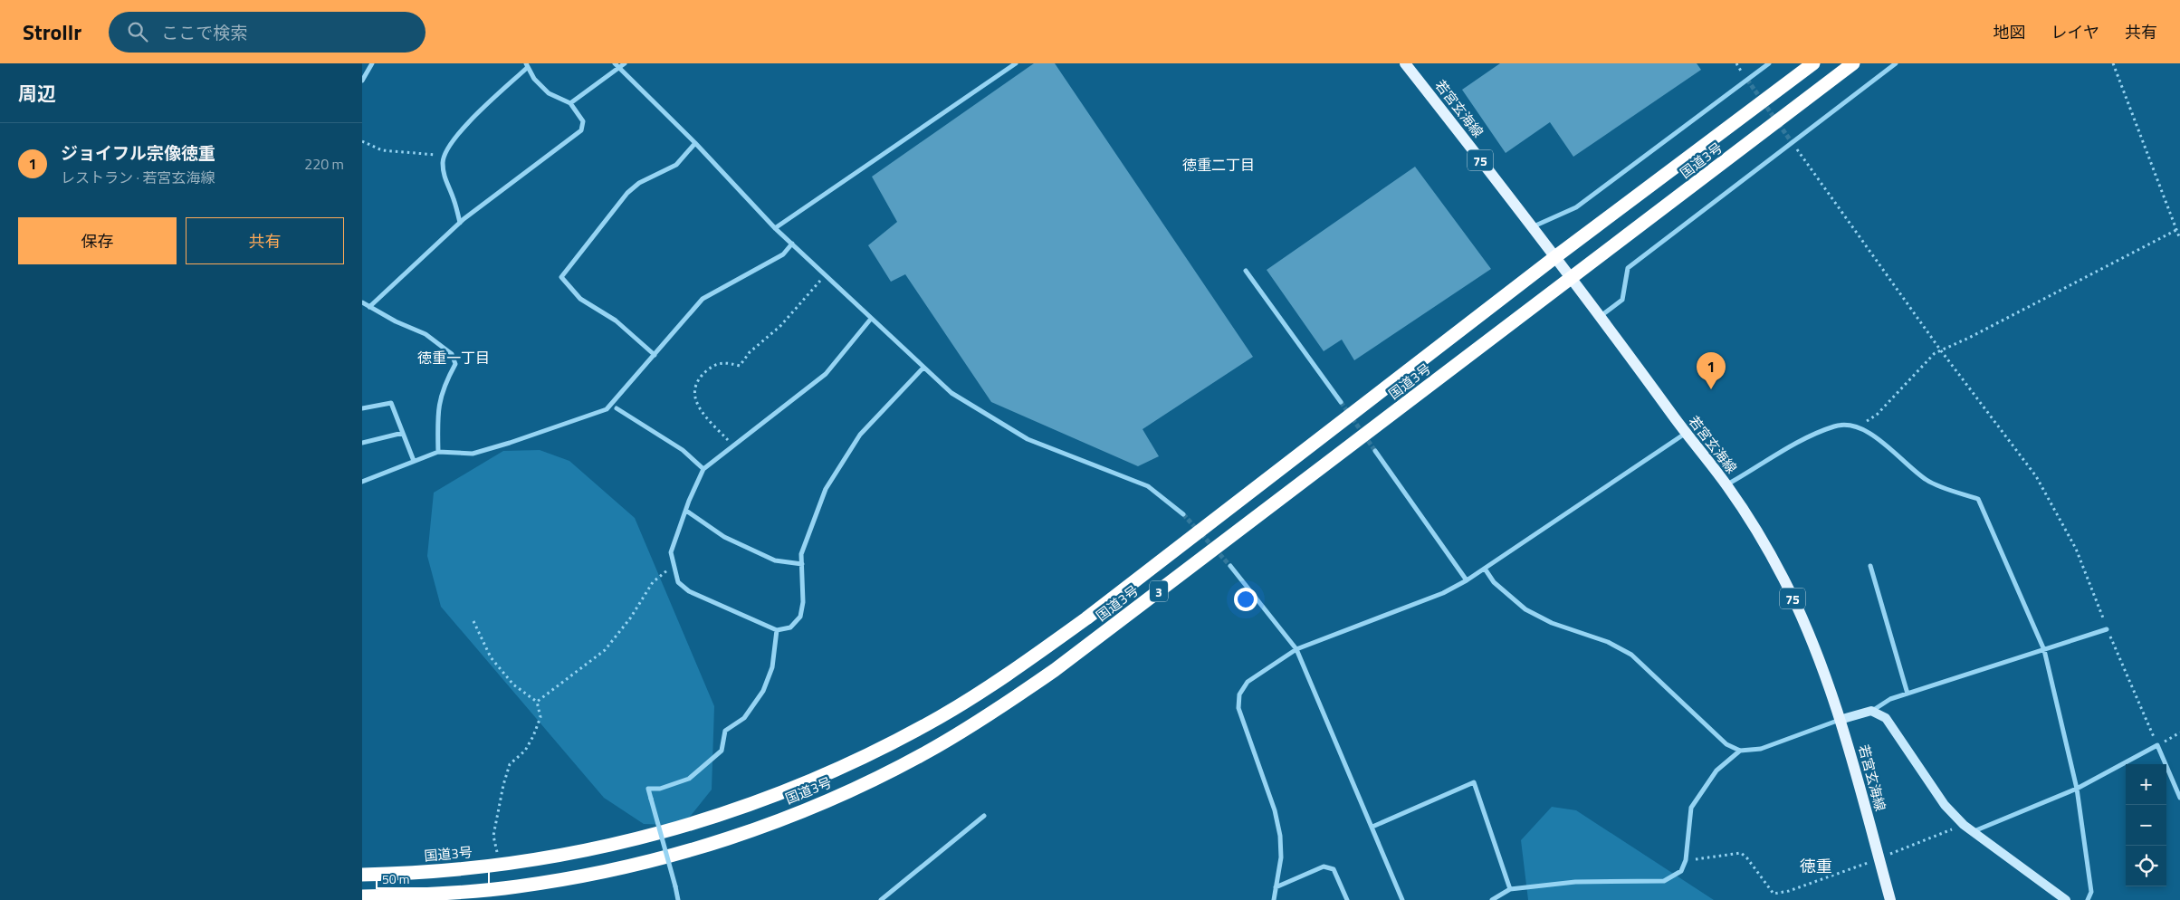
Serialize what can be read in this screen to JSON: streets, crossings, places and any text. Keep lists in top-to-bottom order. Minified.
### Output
{"streets":{"highway":["国道3号","3"],"main road":["若宮玄海線","75"]},"crossings":[["若宮玄海線","国道3号"]],"districts":["徳重二丁目","徳重一丁目","徳重"],"scale_bar":"50 m","page":{"header":"Strollr","search":"ここで検索","nav":["地図","レイヤ","共有"],"heading":"周辺","list":[{"mark":"1","name":"ジョイフル宗像徳重","note":"レストラン · 若宮玄海線","value":"220 m"}],"buttons":["保存","共有"],"pins":"1","map_buttons":["+","−"],"scale":"50 m"}}
